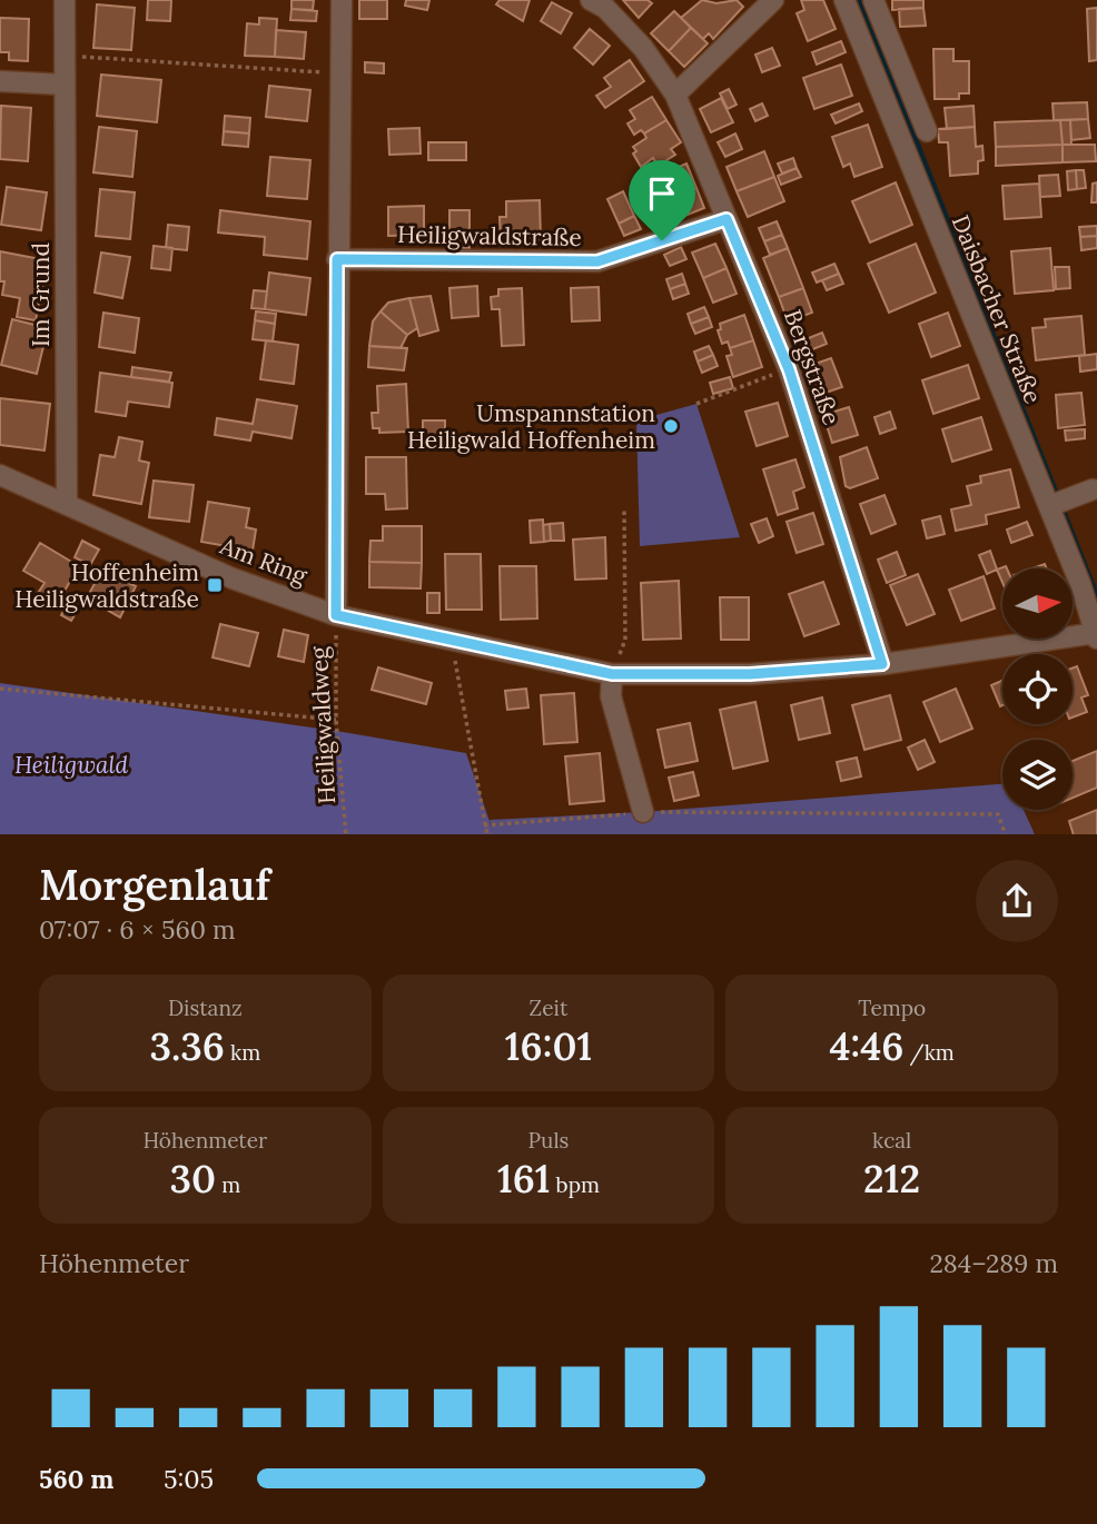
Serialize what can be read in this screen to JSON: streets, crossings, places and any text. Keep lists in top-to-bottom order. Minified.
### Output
{"streets":{"street":["Heiligwaldstraße","Im Grund","Daisbacher Straße","Bergstraße","Am Ring"],"path":["Heiligwaldweg"]},"crossings":[["Heiligwaldstraße","Bergstraße"],["Im Grund","Am Ring"],["Daisbacher Straße","Am Ring"],["Bergstraße","Am Ring"],["Am Ring","Heiligwaldweg"]],"parks":["Heiligwald"],"places":{"other":["Umspannstation Heiligwald Hoffenheim"],"transit":["Hoffenheim Heiligwaldstraße"]},"north":"right","page":{"heading":["Morgenlauf","07:07 · 6 × 560 m"],"stats":[["Distanz","3.36 km"],["Zeit","16:01"],["Tempo","4:46 /km"],["Höhenmeter","30 m"],["Puls","161 bpm"],["kcal","212"]],"chart":["Höhenmeter","284–289 m"],"list":[{"name":"560 m","note":"5:05"}]}}
